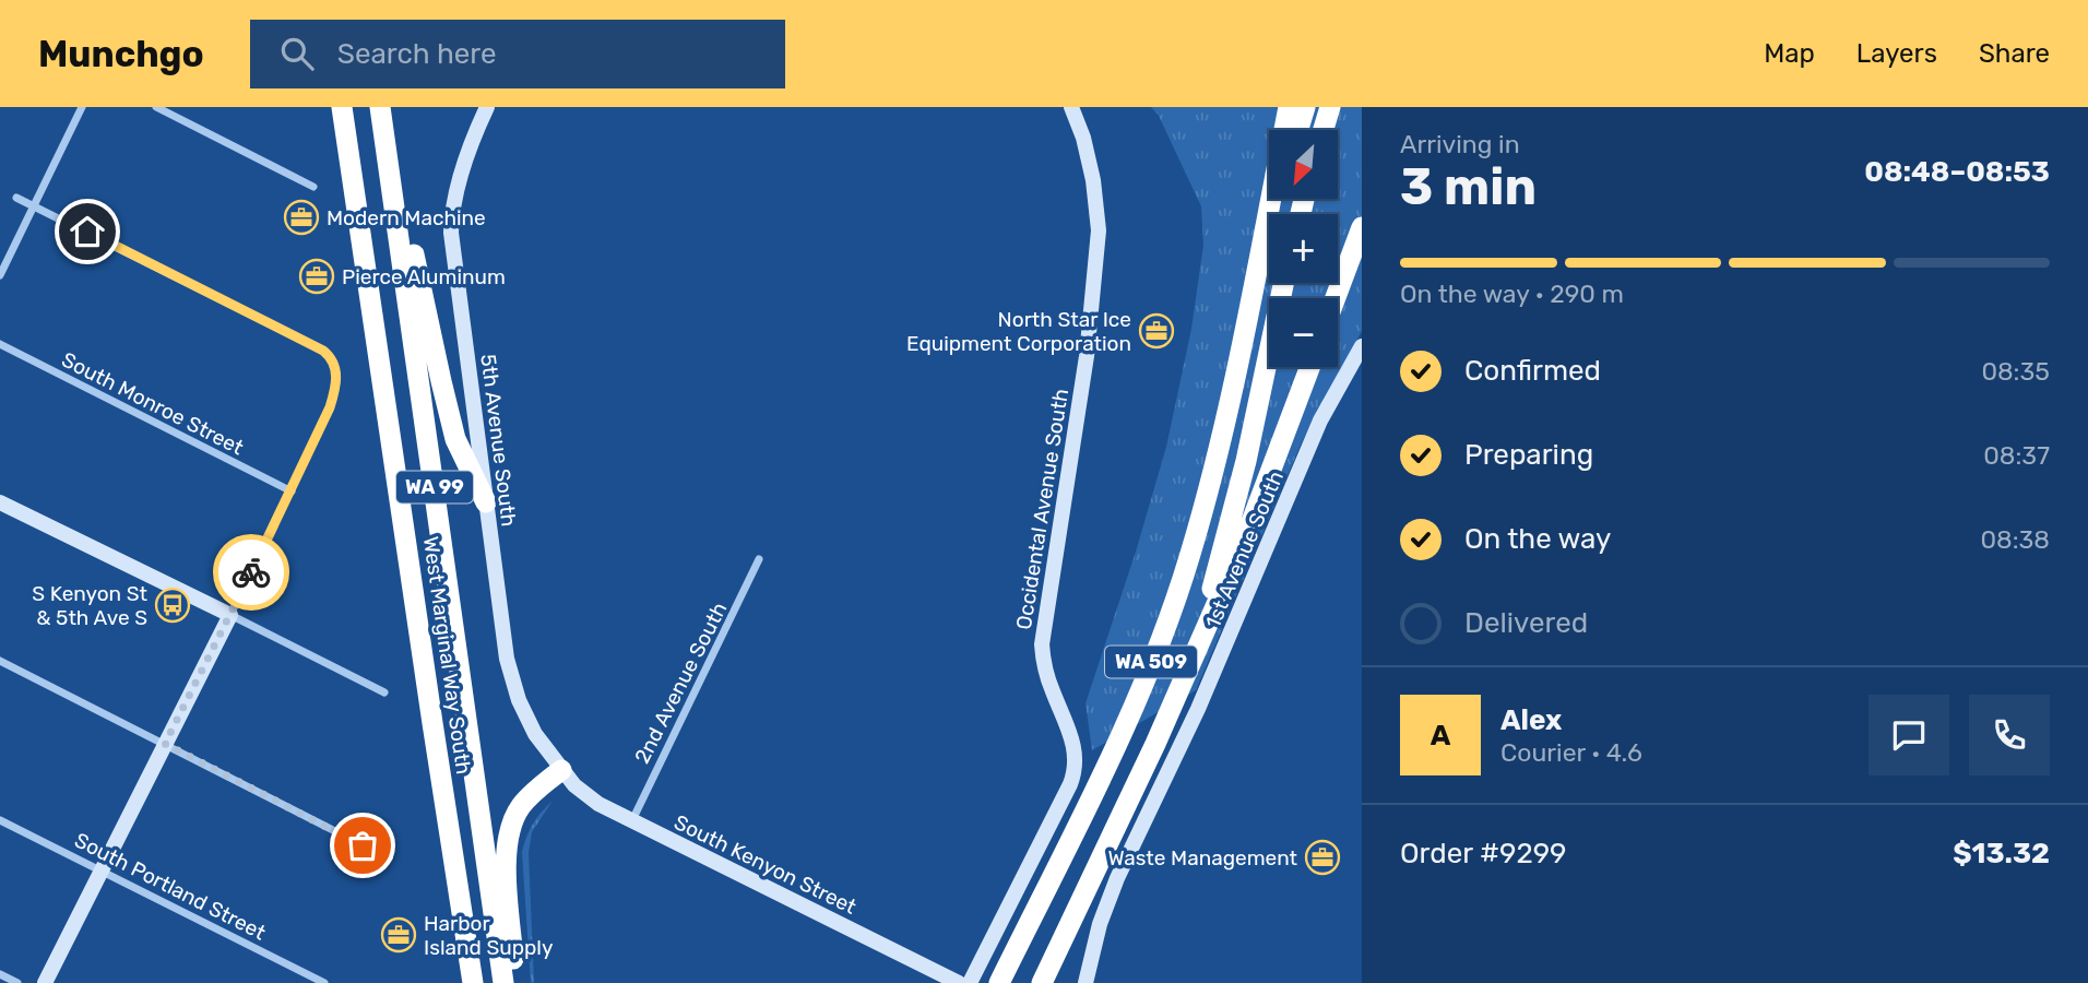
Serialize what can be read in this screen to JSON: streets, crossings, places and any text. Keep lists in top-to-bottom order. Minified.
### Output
{"streets":{"highway":["WA 99","West Marginal Way South","WA 509"],"street":["South Monroe Street","5th Avenue South","Occidental Avenue South","1st Avenue South","2nd Avenue South","South Kenyon Street","South Portland Street"]},"crossings":[["5th Avenue South","South Kenyon Street"],["2nd Avenue South","South Kenyon Street"]],"places":{"office":["Modern Machine","Pierce Aluminum","North Star Ice Equipment Corporation","Waste Management","Harbor Island Supply"],"bus stop":["S Kenyon St & 5th Ave S"]},"north":"bottom left","page":{"header":"Munchgo","search":"Search here","nav":["Map","Layers","Share"],"heading":["3 min","Arriving in","08:48–08:53"],"panel":["Alex","Courier · 4.6","Order #9299","$13.32"],"map_buttons":["+","−"],"bar":"On the way · 290 m","list":[["Confirmed","08:35"],["Preparing","08:37"],["On the way","08:38"],"Delivered"],"round":"A"}}
